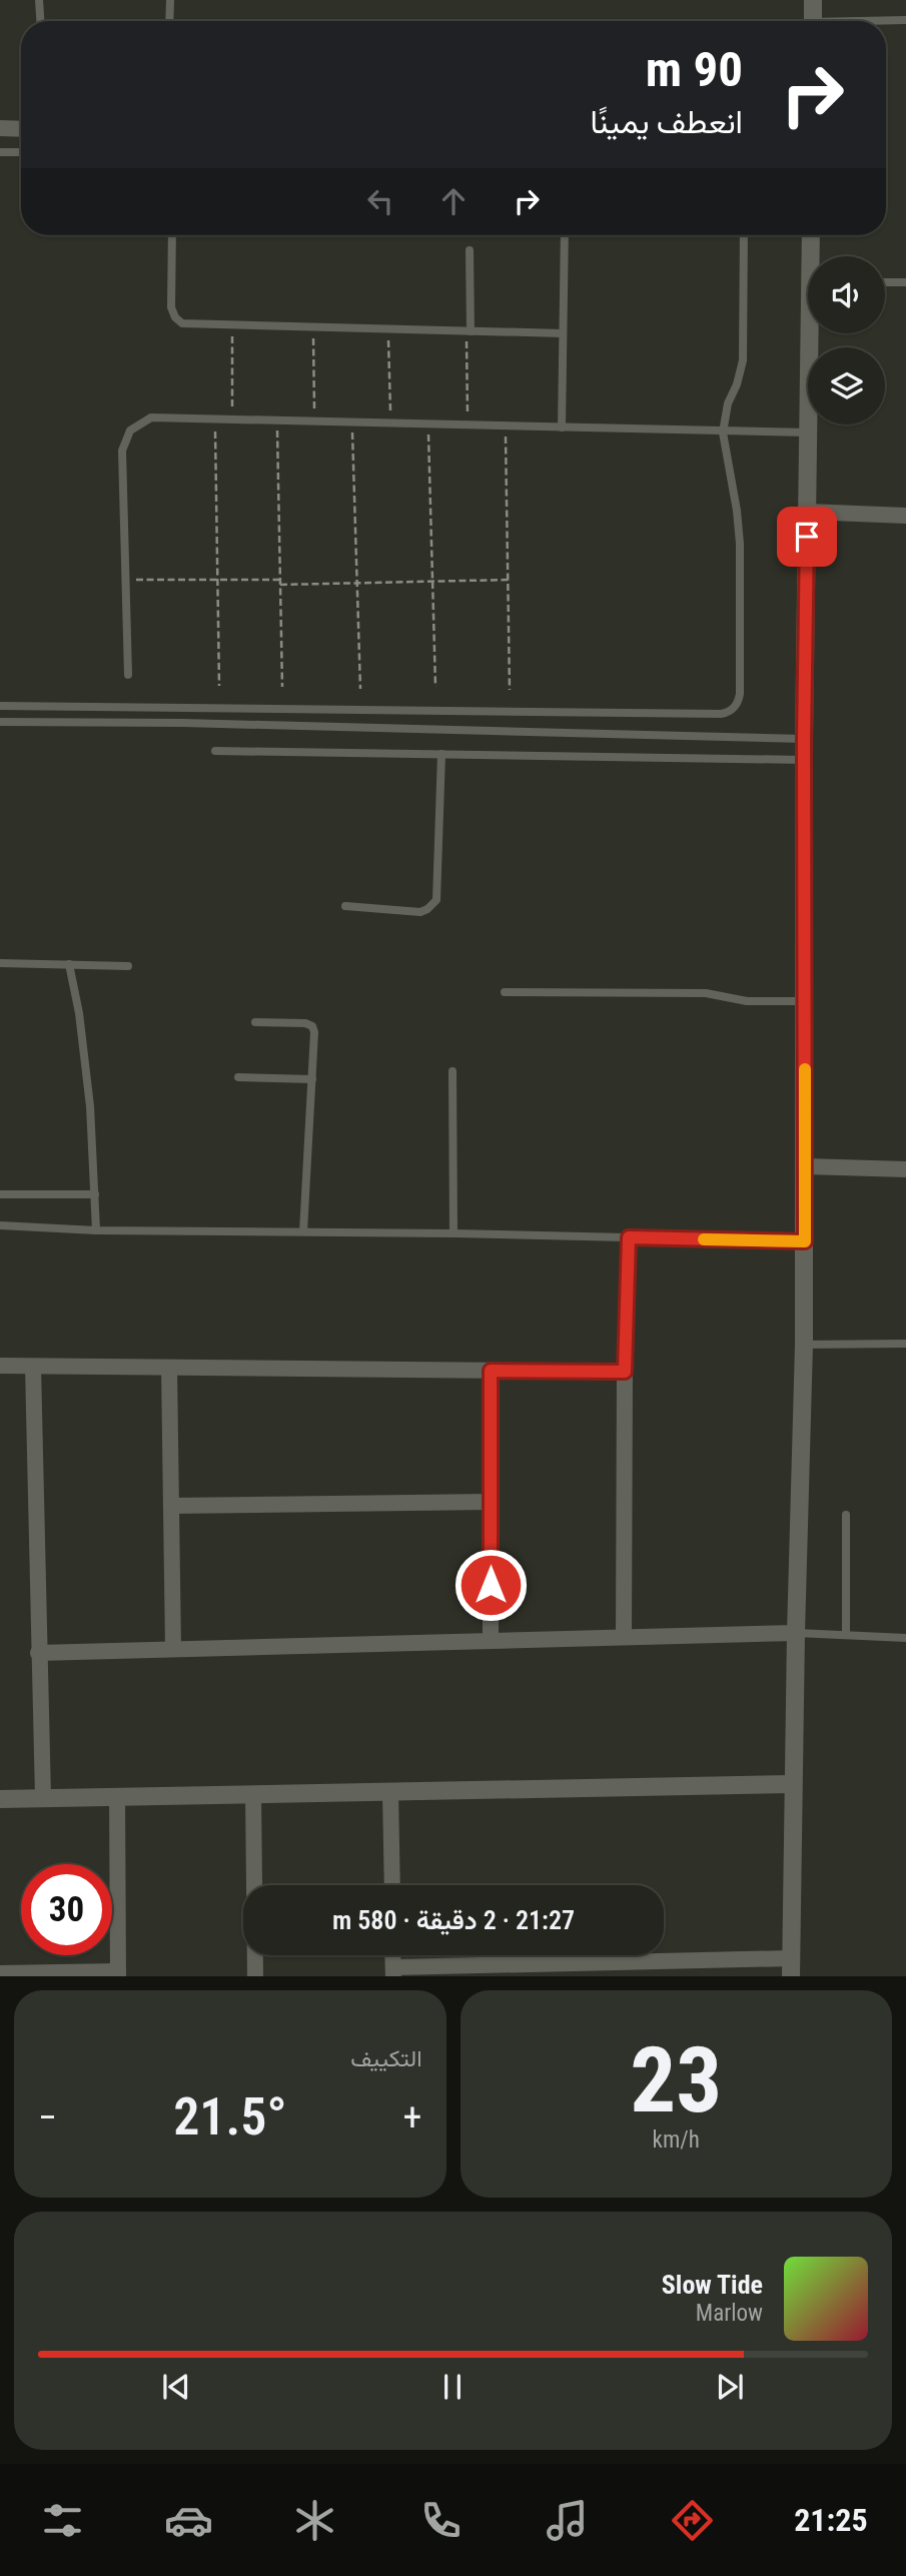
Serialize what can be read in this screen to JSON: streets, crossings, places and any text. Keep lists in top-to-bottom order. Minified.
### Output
{"page":{"turn":["90 m","انعطف يمينًا"],"limit":"30","trip":"21:27 · 2 دقيقة · 580 m","tile":[["23","km/h"],"التكييف"],"heat":["−","21.5°","+"],"song":["Slow Tide","Marlow"],"tabs":"21:25"}}
